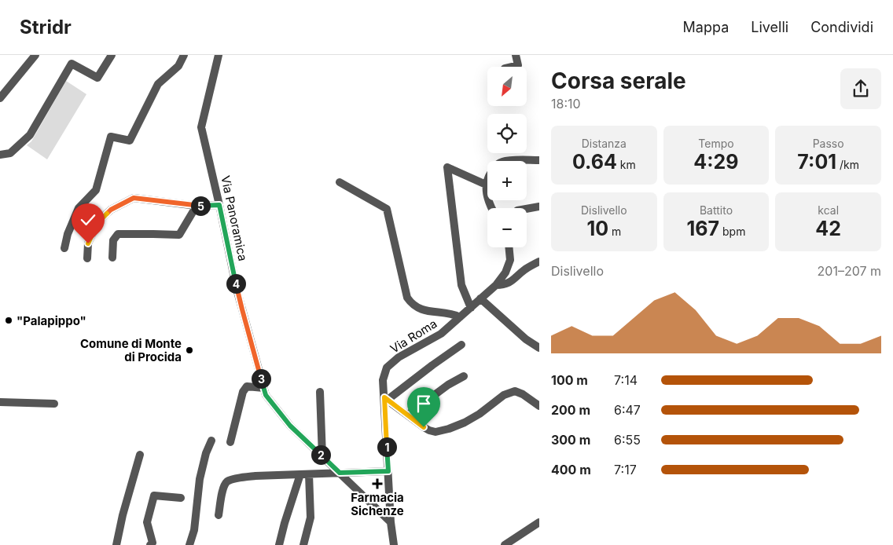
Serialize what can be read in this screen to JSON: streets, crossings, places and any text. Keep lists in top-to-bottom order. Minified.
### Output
{"streets":{"street":["Via Panoramica","Via Roma"]},"crossings":[["Via Panoramica","Via Roma"]],"places":{"other":["\"Palapippo\"","Comune di Monte di Procida"],"health":["Farmacia Sichenze"]},"north":"bottom left","page":{"header":"Stridr","nav":["Mappa","Livelli","Condividi"],"heading":["Corsa serale","18:10"],"map_buttons":["+","−"],"stats":[["Distanza","0.64 km"],["Tempo","4:29"],["Passo","7:01 /km"],["Dislivello","10 m"],["Battito","167 bpm"],["kcal","42"]],"pins":["5","4","3","1","2"],"chart":["Dislivello","201–207 m"],"list":[{"name":"100 m","note":"7:14"},{"name":"200 m","note":"6:47"},{"name":"300 m","note":"6:55"},{"name":"400 m","note":"7:17"}]}}
